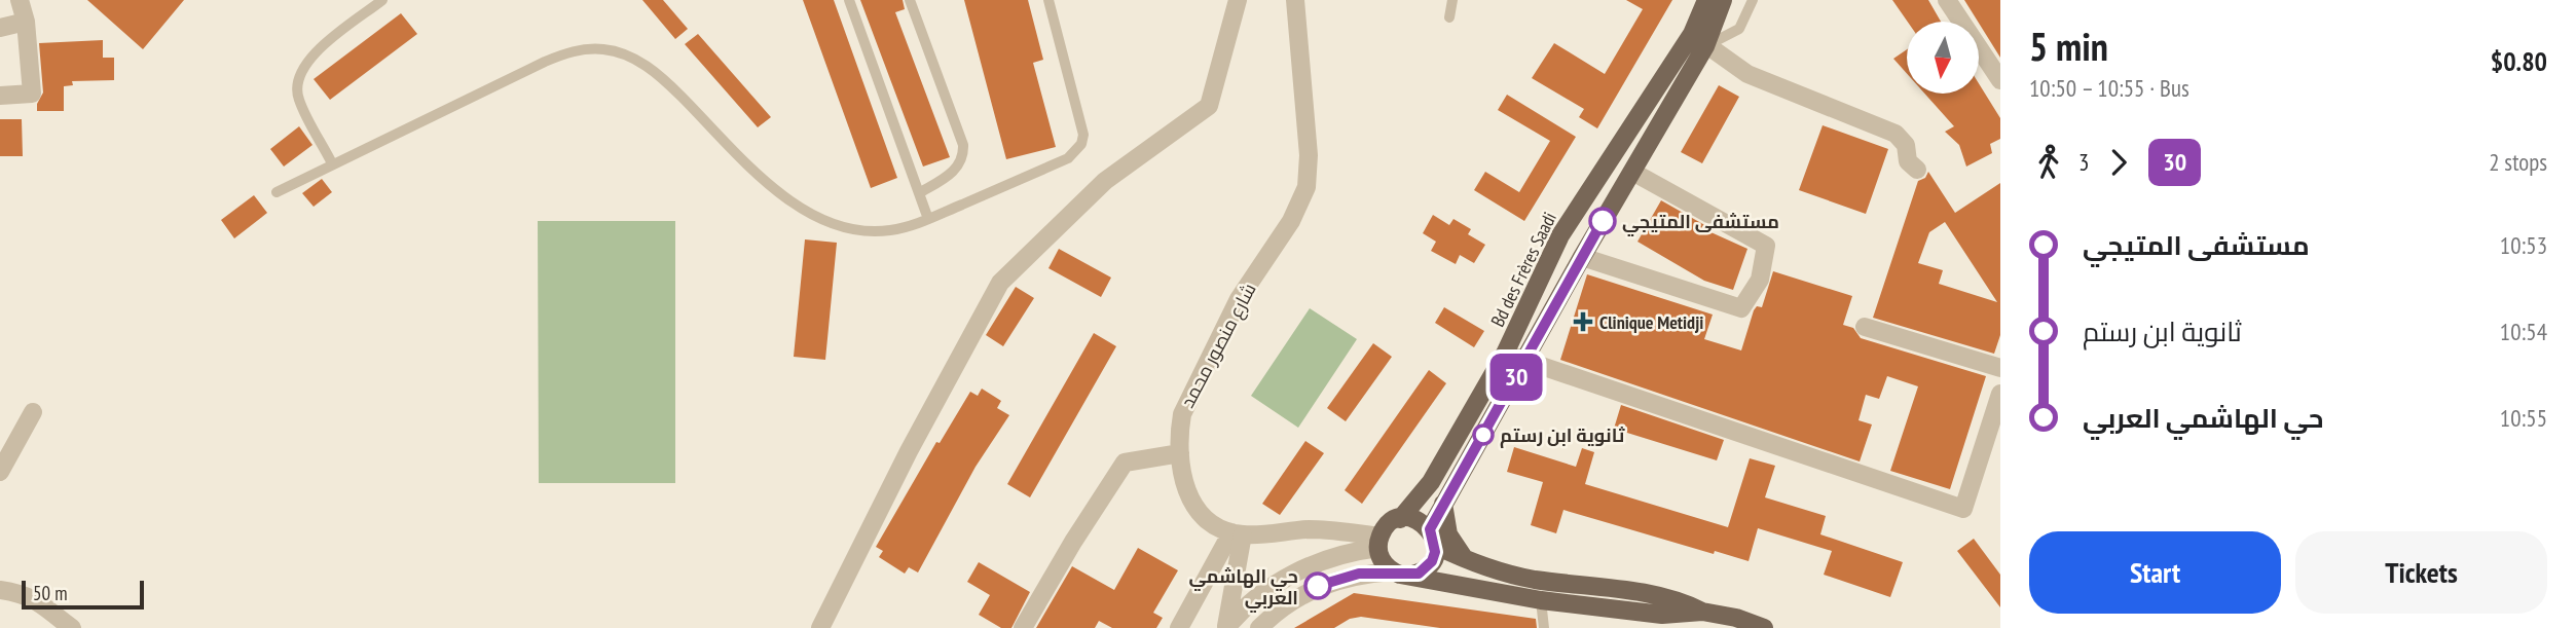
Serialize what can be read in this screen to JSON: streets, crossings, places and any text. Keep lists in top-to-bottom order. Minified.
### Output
{"streets":{"main road":["Bd des Frères Saadi"],"street":["شارع منصور محمد"]},"places":{"other":["مستشفى المتيجي","ثانوية ابن رستم","حي الهاشمي العربي"],"health":["Clinique Metidji"]},"lines":["bus line 30"],"scale_bar":"50 m","north":"bottom","page":{"on_map":"30","heading":["5 min","10:50 – 10:55 · Bus","$0.80"],"legs":["3","30","2 stops"],"list":[{"name":"مستشفى المتيجي","value":"10:53"},{"name":"ثانوية ابن رستم","value":"10:54"},{"name":"حي الهاشمي العربي","value":"10:55"}],"buttons":["Start","Tickets"],"scale":"50 m"}}
